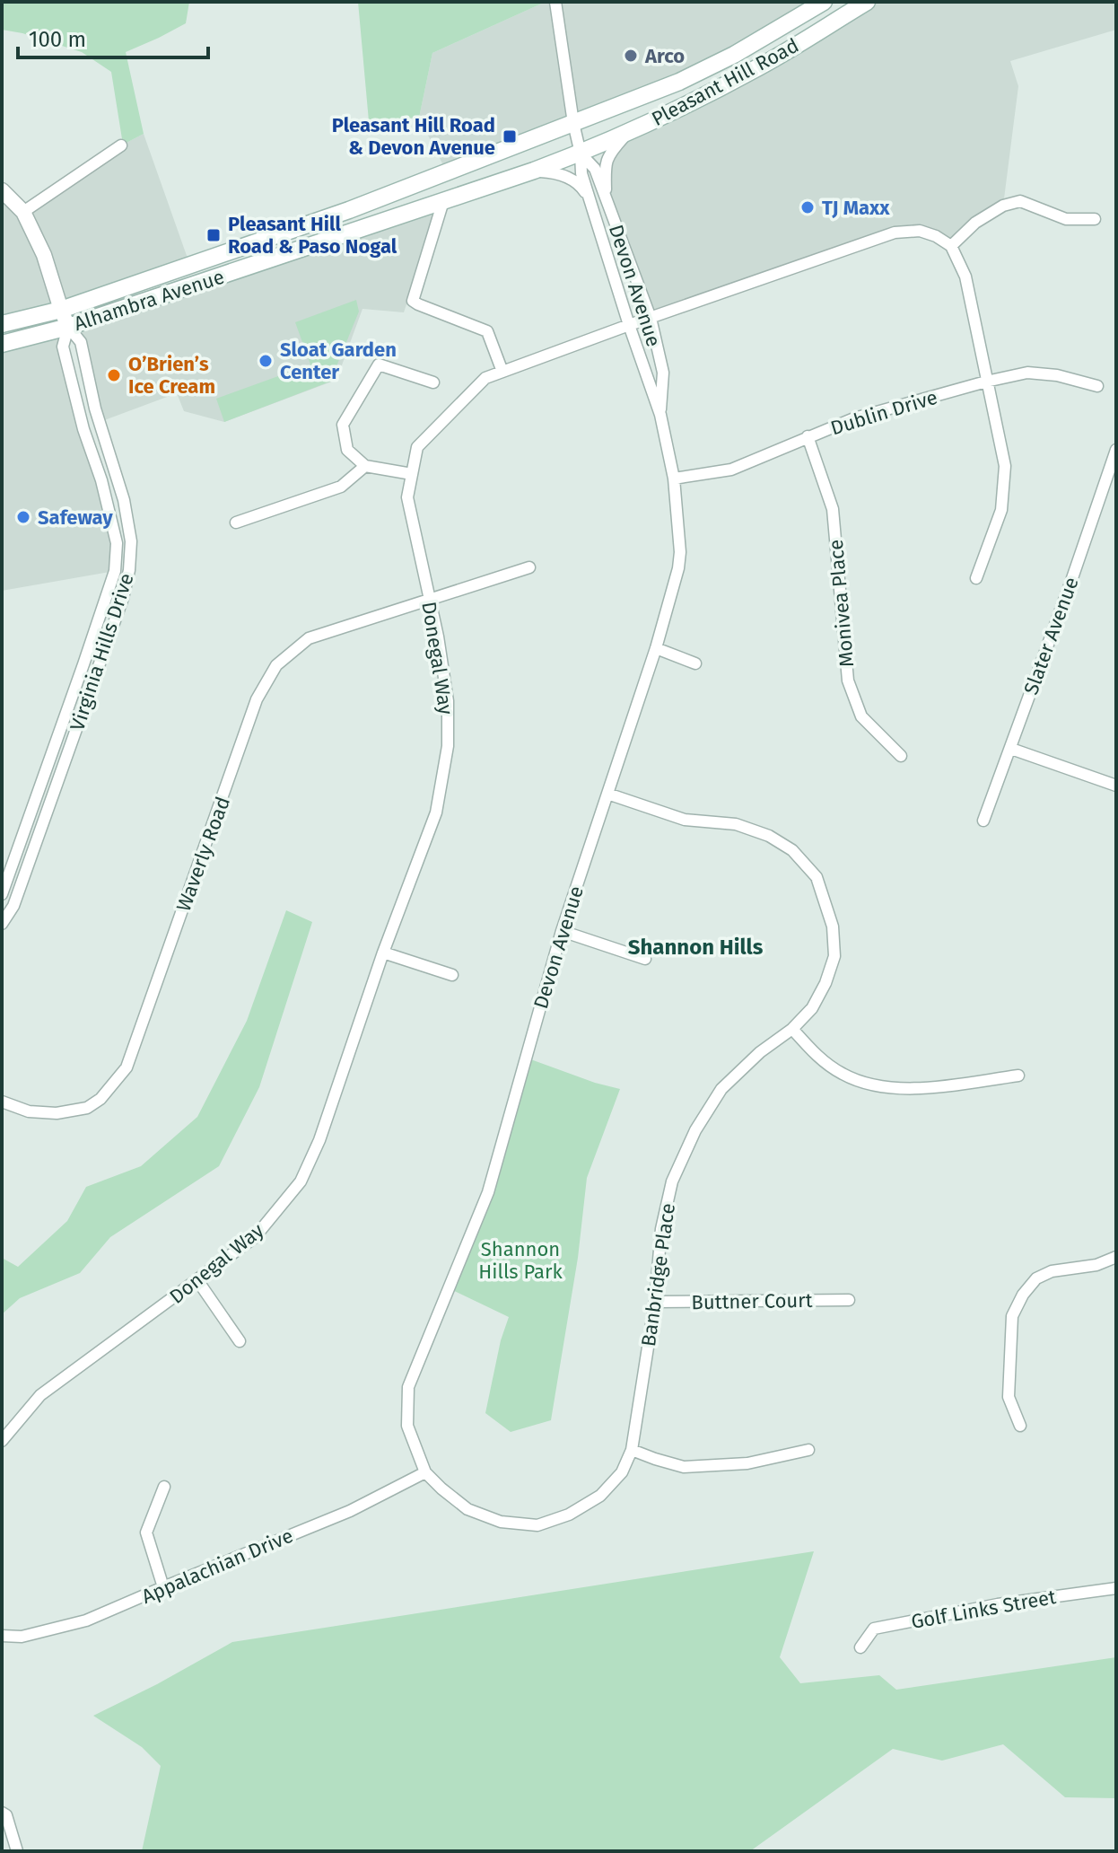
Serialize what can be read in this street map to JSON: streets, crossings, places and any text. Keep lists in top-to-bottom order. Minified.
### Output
{"streets":{"main road":["Pleasant Hill Road","Alhambra Avenue"],"street":["Devon Avenue","Dublin Drive","Monivea Place","Slater Avenue","Virginia Hills Drive","Donegal Way","Waverly Road","Banbridge Place","Buttner Court","Appalachian Drive","Golf Links Street"]},"crossings":[["Pleasant Hill Road","Devon Avenue"],["Pleasant Hill Road","Alhambra Avenue"],["Devon Avenue","Alhambra Avenue"],["Devon Avenue","Dublin Drive"],["Devon Avenue","Donegal Way"],["Devon Avenue","Banbridge Place"],["Devon Avenue","Appalachian Drive"],["Alhambra Avenue","Virginia Hills Drive"],["Dublin Drive","Monivea Place"],["Donegal Way","Waverly Road"],["Banbridge Place","Buttner Court"],["Banbridge Place","Appalachian Drive"]],"districts":["Shannon Hills"],"parks":["Shannon Hills Park"],"places":{"other":["Arco","TJ Maxx","Sloat Garden Center","O’Brien’s Ice Cream","Safeway"],"transit":["Pleasant Hill Road & Devon Avenue","Pleasant Hill Road & Paso Nogal"]},"scale_bar":"100 m"}
